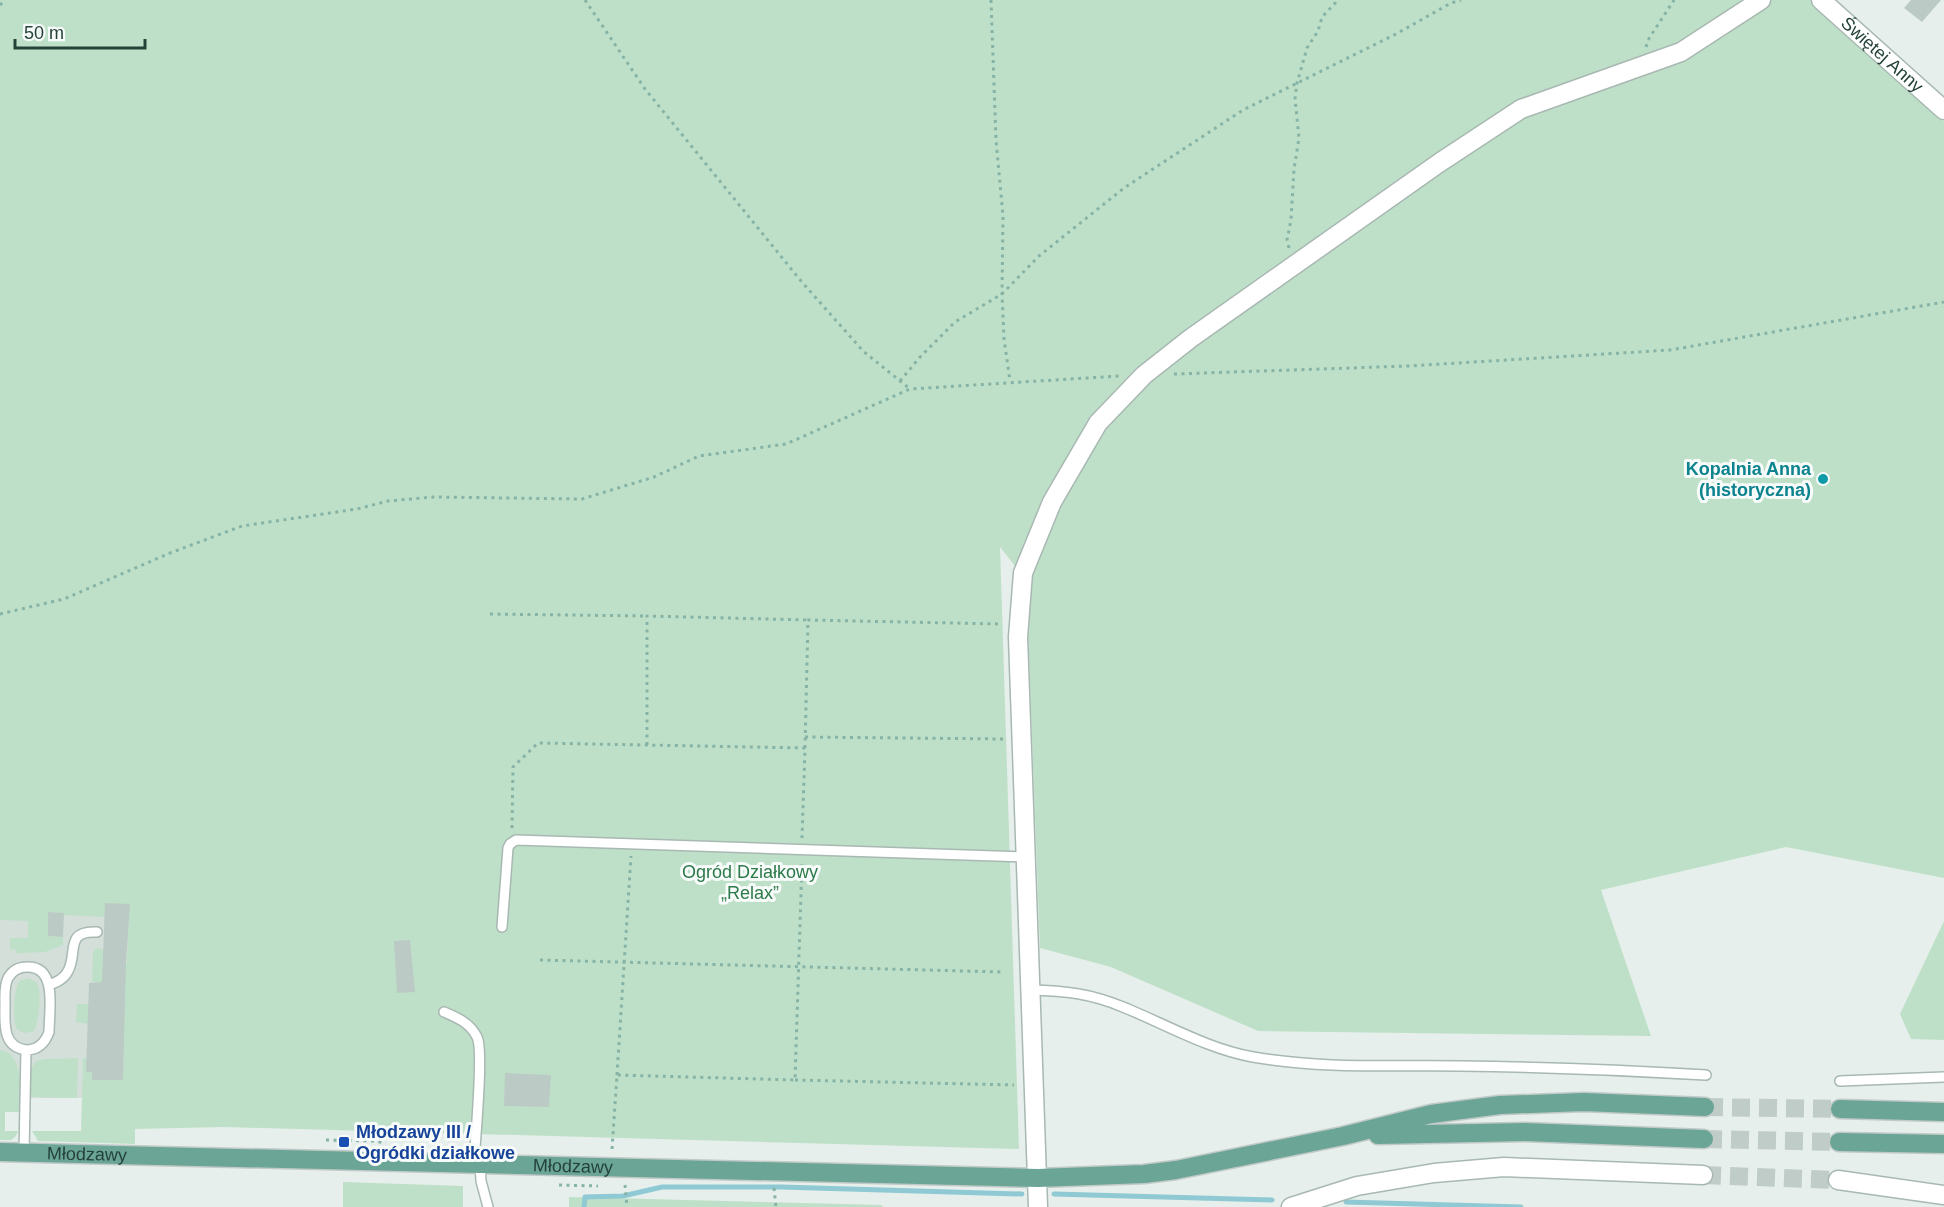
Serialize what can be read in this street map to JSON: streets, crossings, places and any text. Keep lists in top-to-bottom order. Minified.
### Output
{"streets":{"main road":["Młodzawy"],"street":["Świętej Anny"]},"parks":["Ogród Działkowy „Relax”"],"places":{"other":["Kopalnia Anna (historyczna)"],"transit":["Młodzawy III / Ogródki działkowe"]},"scale_bar":"50 m"}
